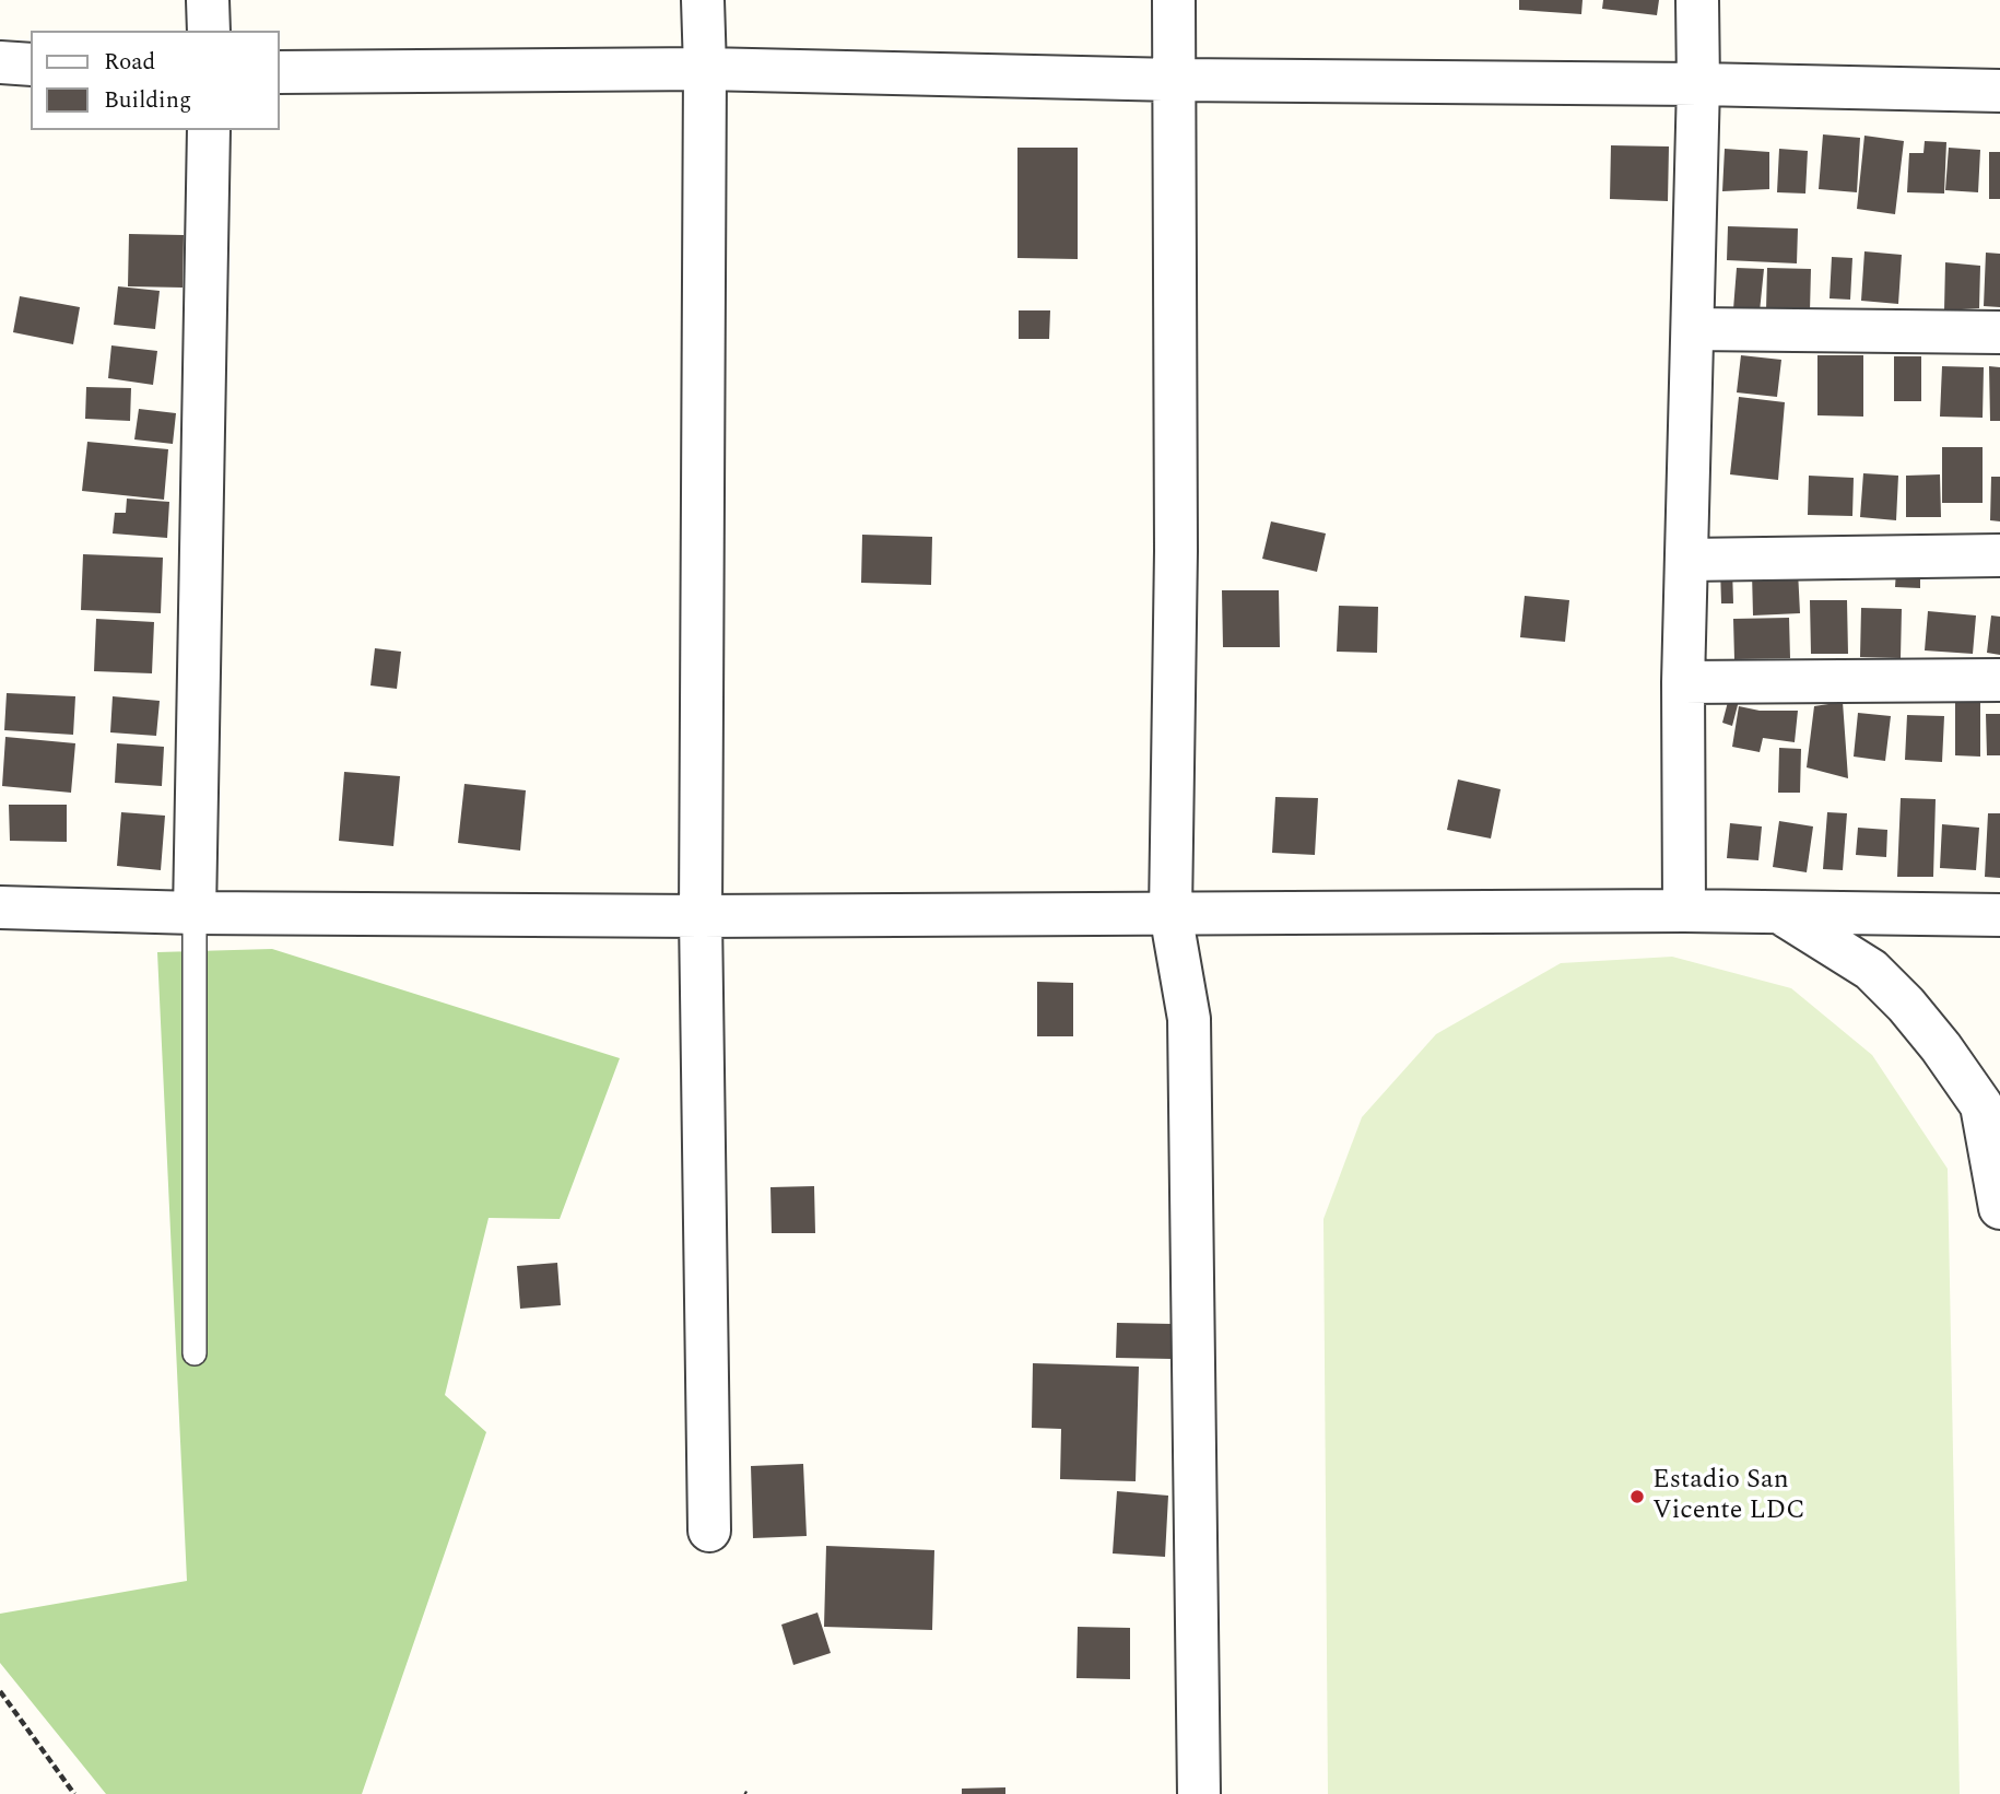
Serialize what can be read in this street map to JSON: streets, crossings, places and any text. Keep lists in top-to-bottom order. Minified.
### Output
{"places":["Estadio San Vicente LDC"],"legend":["Road","Building"]}
